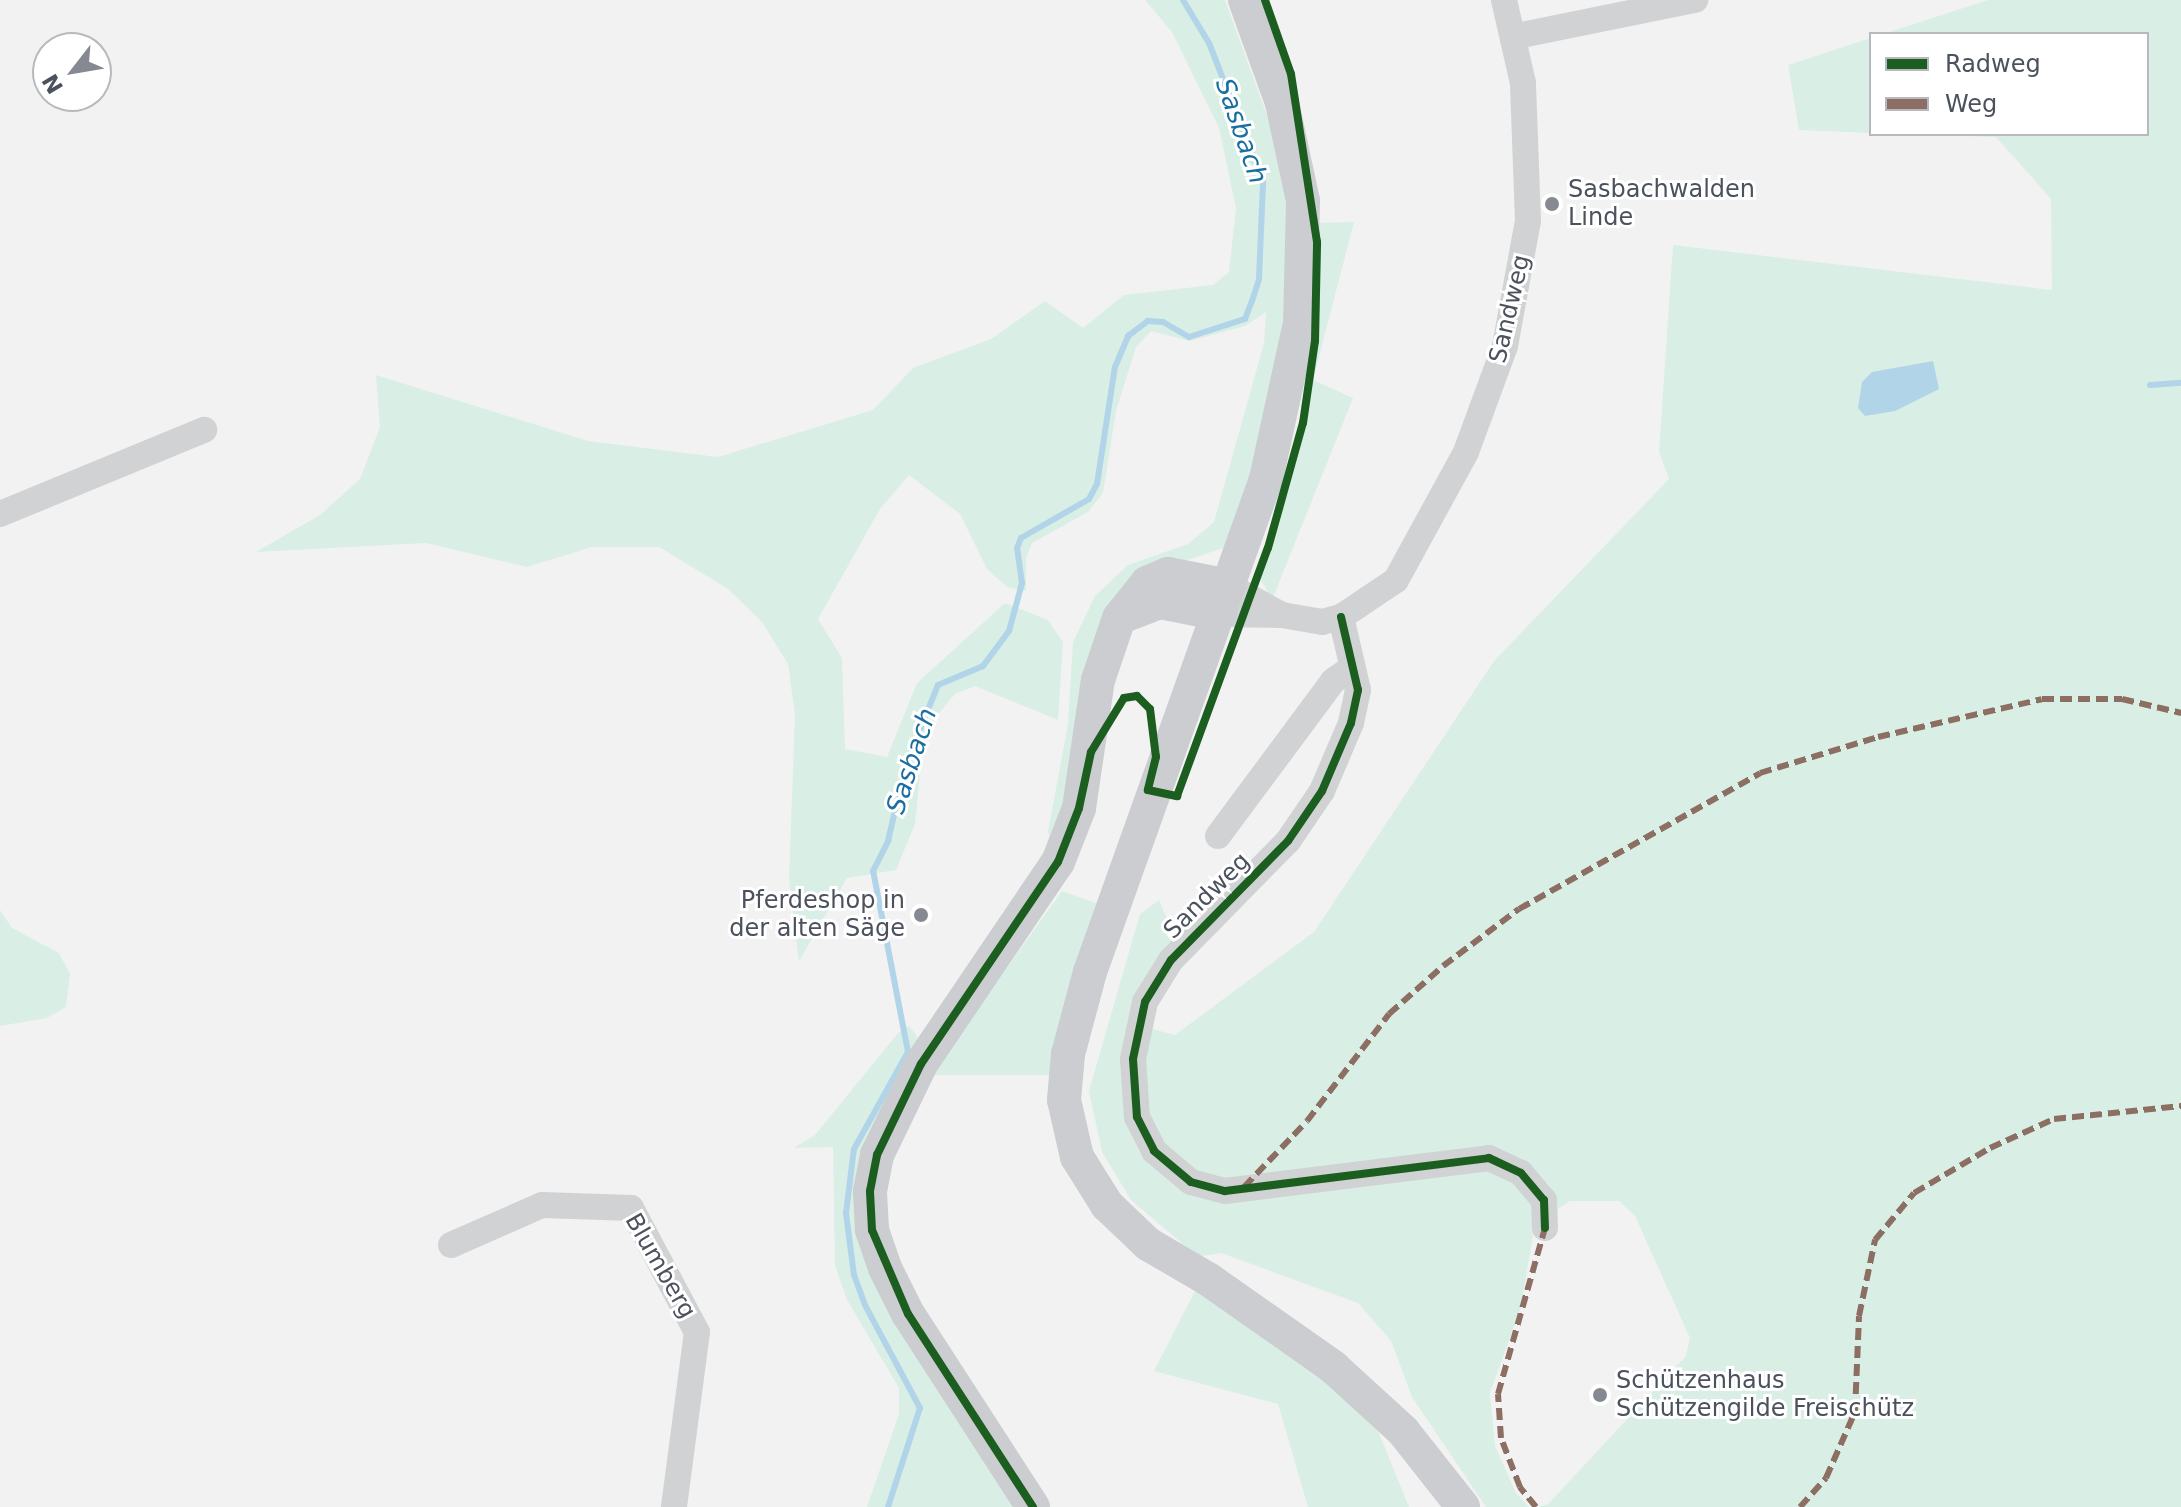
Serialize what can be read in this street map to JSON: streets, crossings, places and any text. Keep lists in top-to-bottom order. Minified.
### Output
{"streets":{"street":["Sandweg","Blumberg"]},"water":["Sasbach"],"places":["Sasbachwalden Linde","Pferdeshop in der alten Säge","Schützenhaus Schützengilde Freischütz"],"legend":["Radweg","Weg"],"north":"bottom left"}
